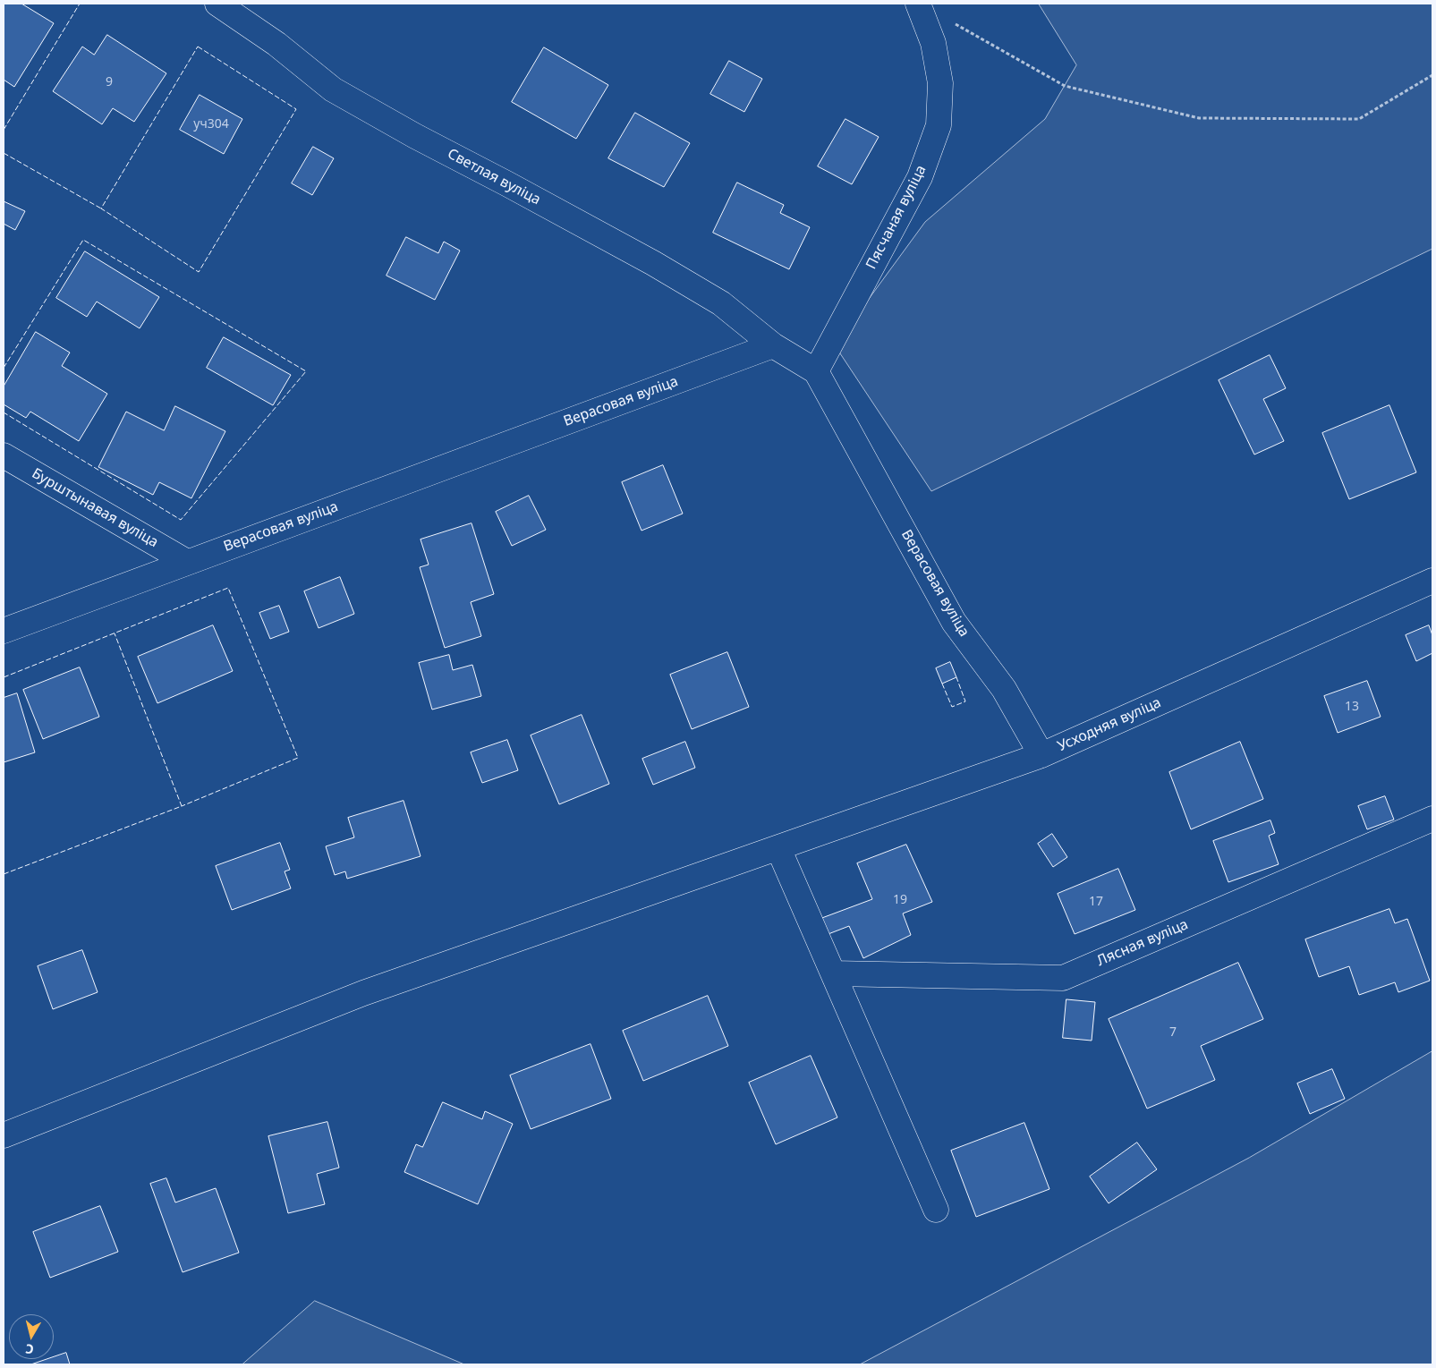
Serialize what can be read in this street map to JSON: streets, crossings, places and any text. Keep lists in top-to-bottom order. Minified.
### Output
{"streets":{"street":["Светлая вуліца","Пясчаная вуліца","Верасовая вуліца","Бурштынавая вуліца","Усходняя вуліца","Лясная вуліца"]},"crossings":[["Светлая вуліца","Верасовая вуліца"],["Пясчаная вуліца","Верасовая вуліца"],["Верасовая вуліца","Бурштынавая вуліца"],["Верасовая вуліца","Усходняя вуліца"]],"house_numbers":["9","уч304","13","19","17","7"],"north":"bottom"}
